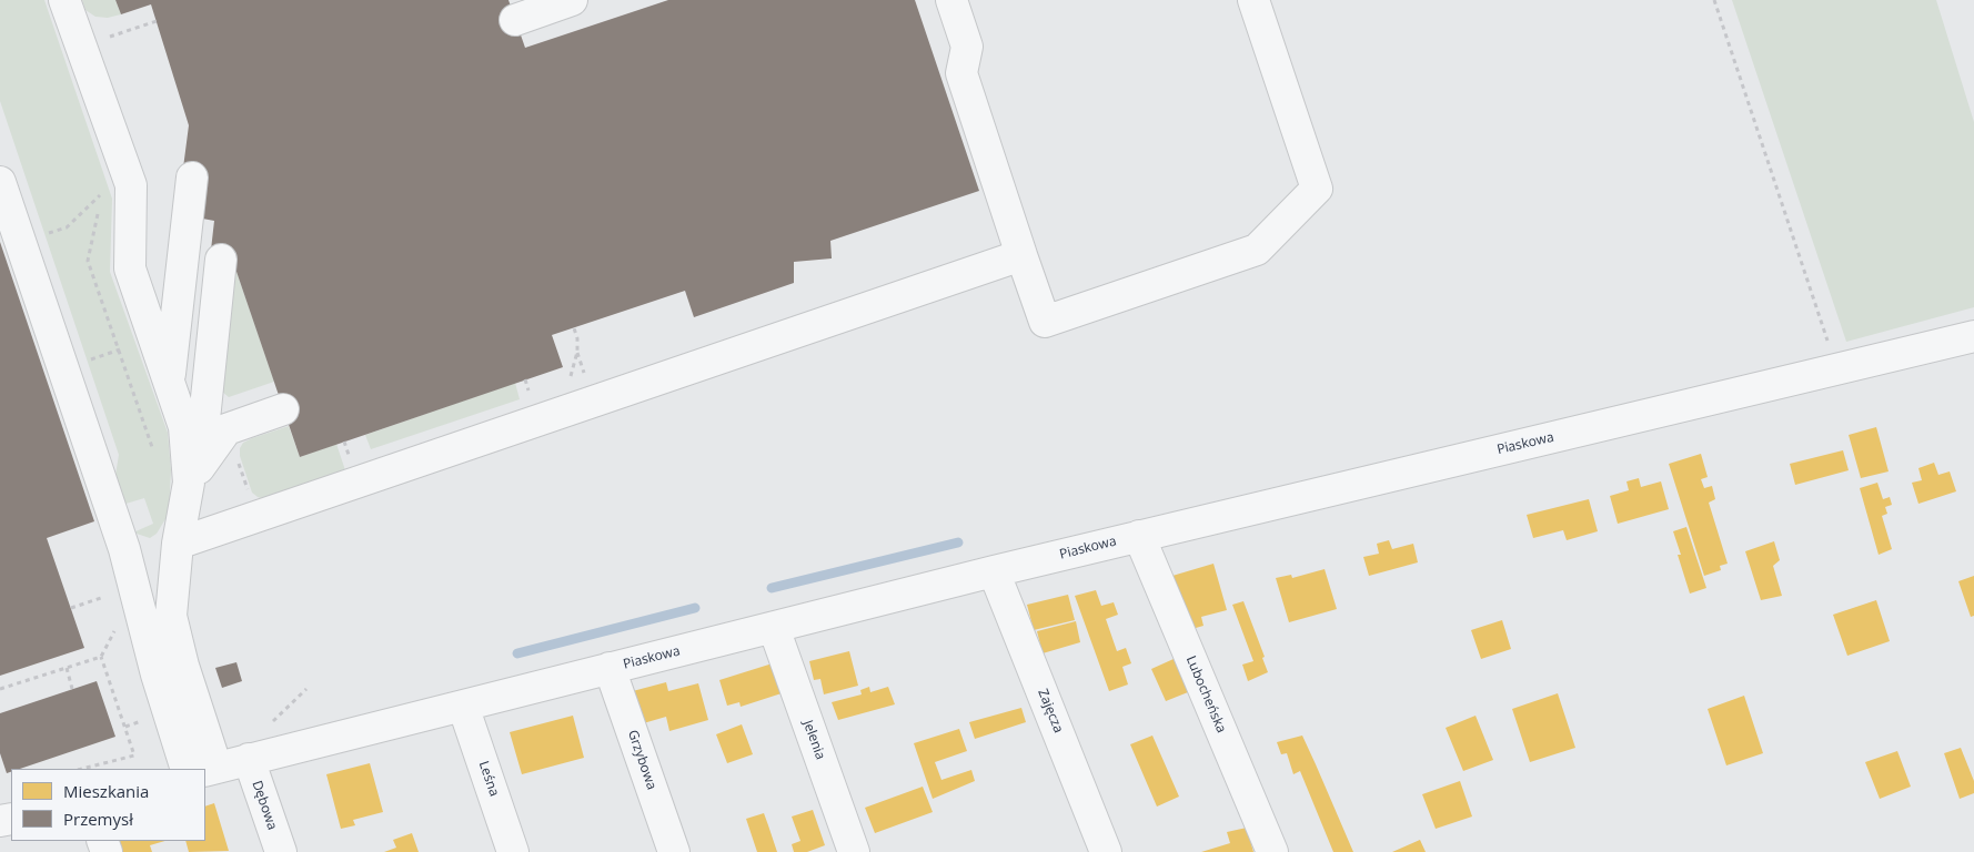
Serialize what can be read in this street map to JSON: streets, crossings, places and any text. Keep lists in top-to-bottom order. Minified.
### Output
{"streets":{"street":["Piaskowa","Lubocheńska","Zajęcza","Jelenia","Grzybowa","Leśna","Dębowa"]},"crossings":[["Piaskowa","Lubocheńska"],["Piaskowa","Zajęcza"],["Piaskowa","Jelenia"],["Piaskowa","Grzybowa"],["Piaskowa","Leśna"],["Piaskowa","Dębowa"]],"legend":["Mieszkania","Przemysł"]}
